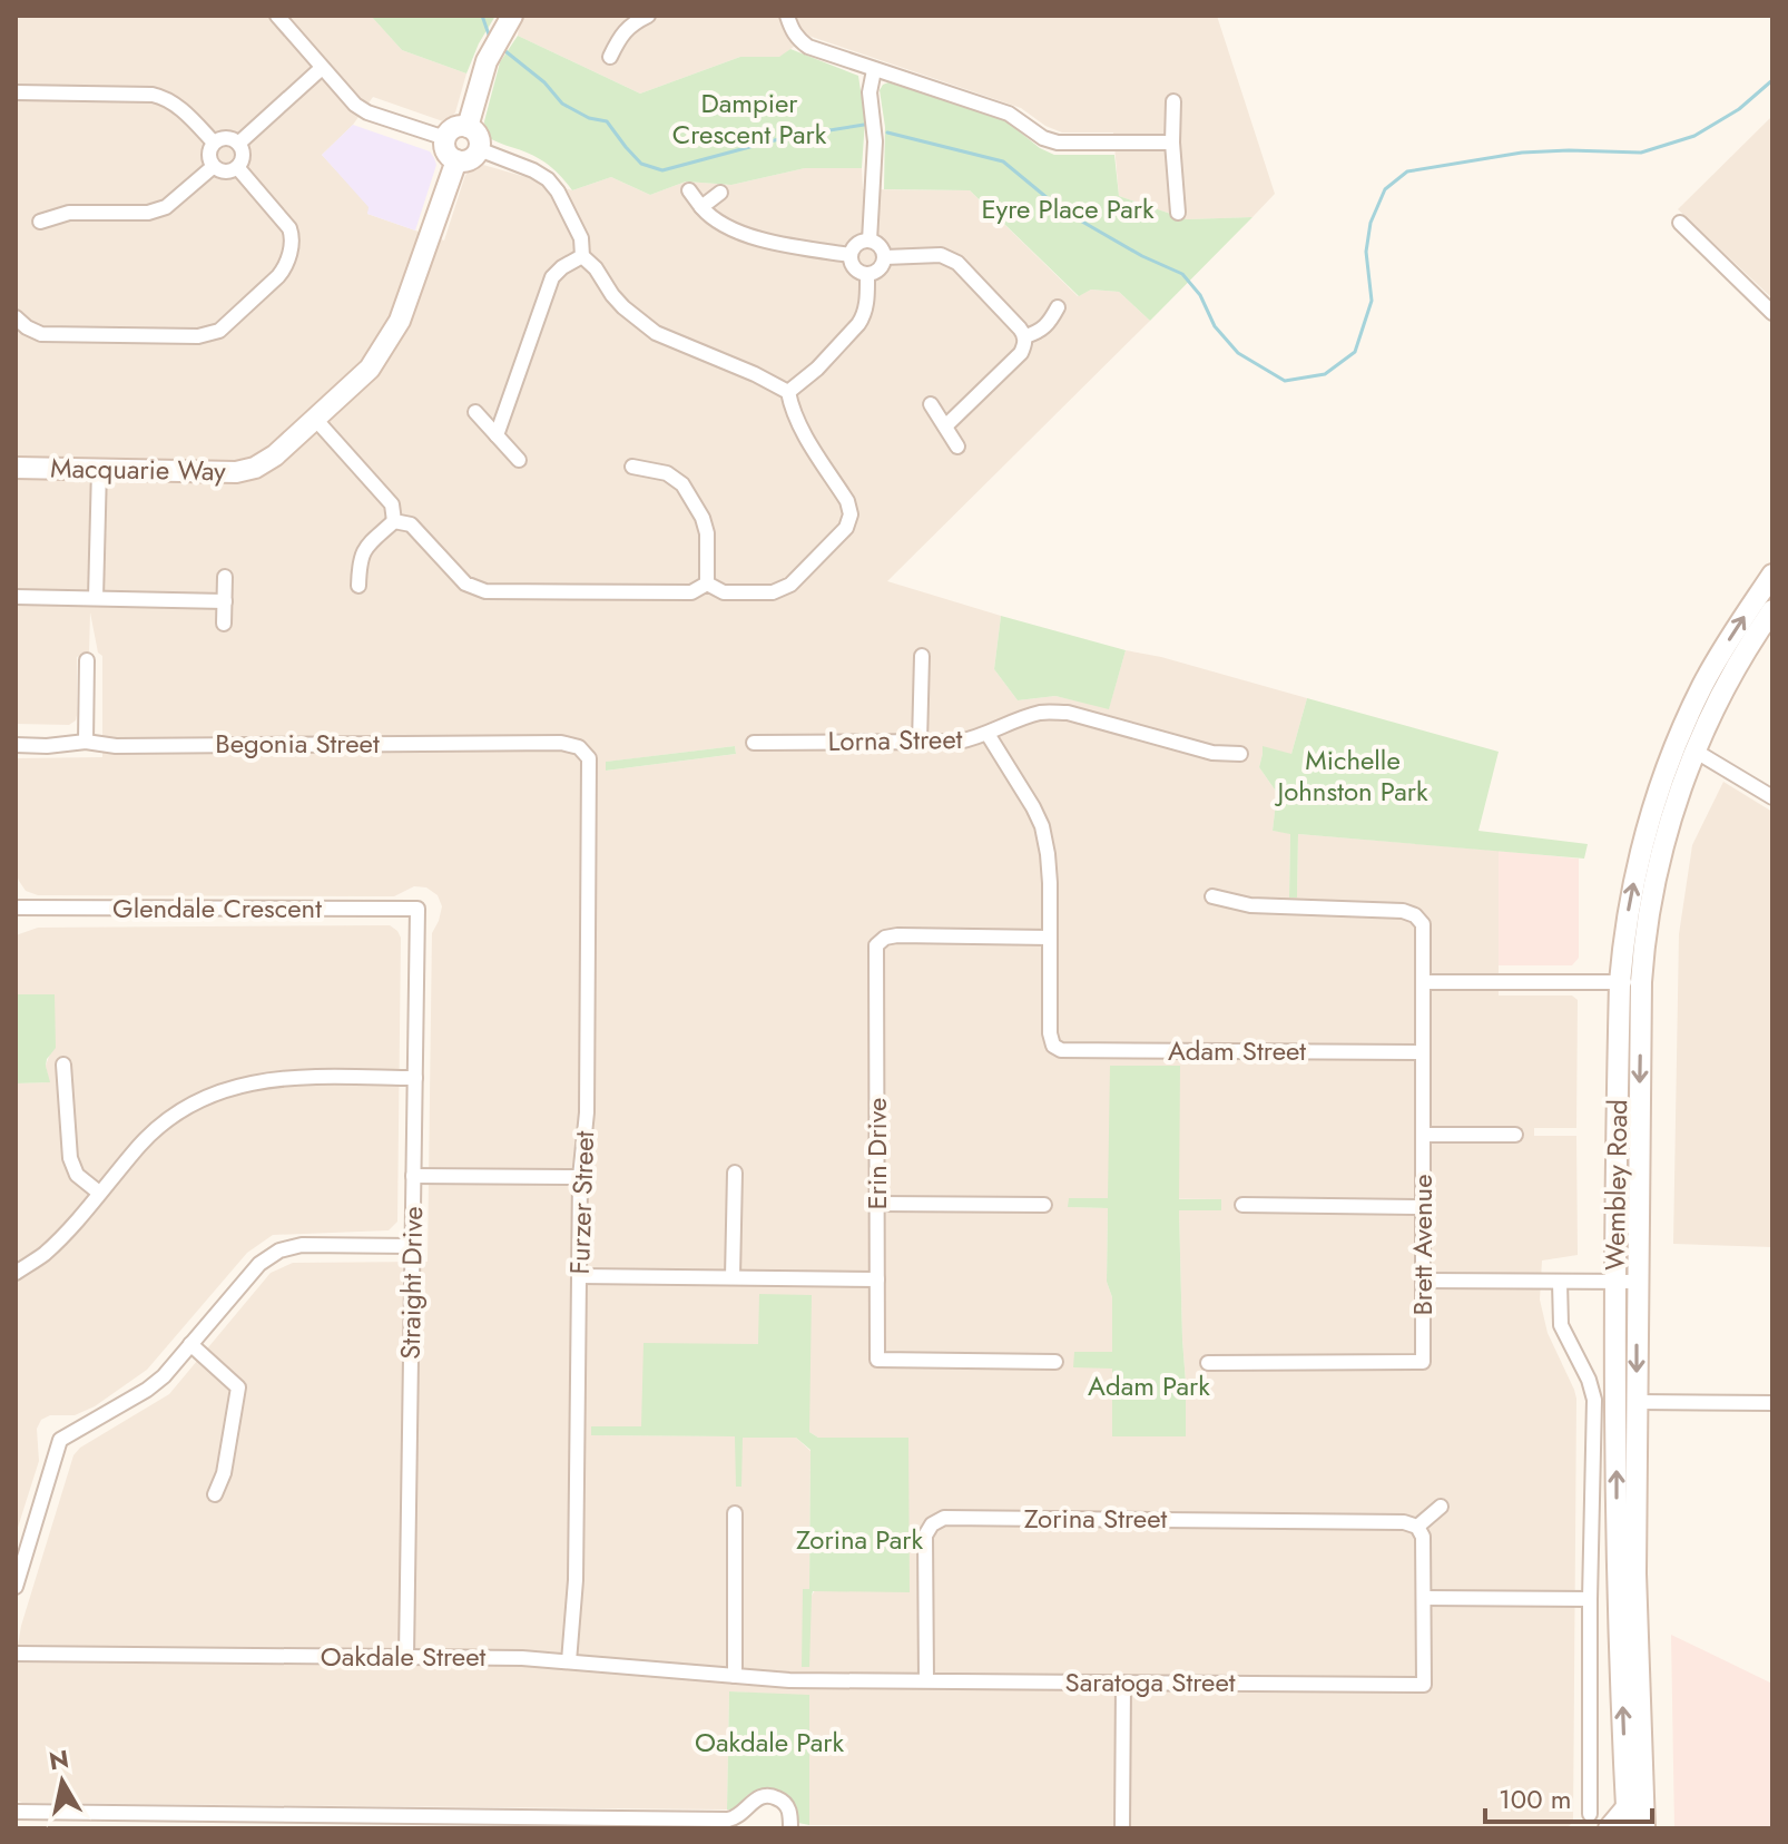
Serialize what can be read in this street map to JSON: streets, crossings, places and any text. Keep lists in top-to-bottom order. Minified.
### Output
{"streets":{"main road":["Macquarie Way","Wembley Road"],"street":["Lorna Street","Begonia Street","Glendale Crescent","Adam Street","Erin Drive","Furzer Street","Brett Avenue","Straight Drive","Zorina Street","Oakdale Street","Saratoga Street"]},"crossings":[["Begonia Street","Furzer Street"],["Glendale Crescent","Straight Drive"],["Adam Street","Brett Avenue"],["Furzer Street","Oakdale Street"],["Straight Drive","Oakdale Street"],["Zorina Street","Saratoga Street"],["Oakdale Street","Saratoga Street"]],"parks":["Dampier Crescent Park","Eyre Place Park","Michelle Johnston Park","Adam Park","Zorina Park","Oakdale Park"],"scale_bar":"100 m","north":"top"}
